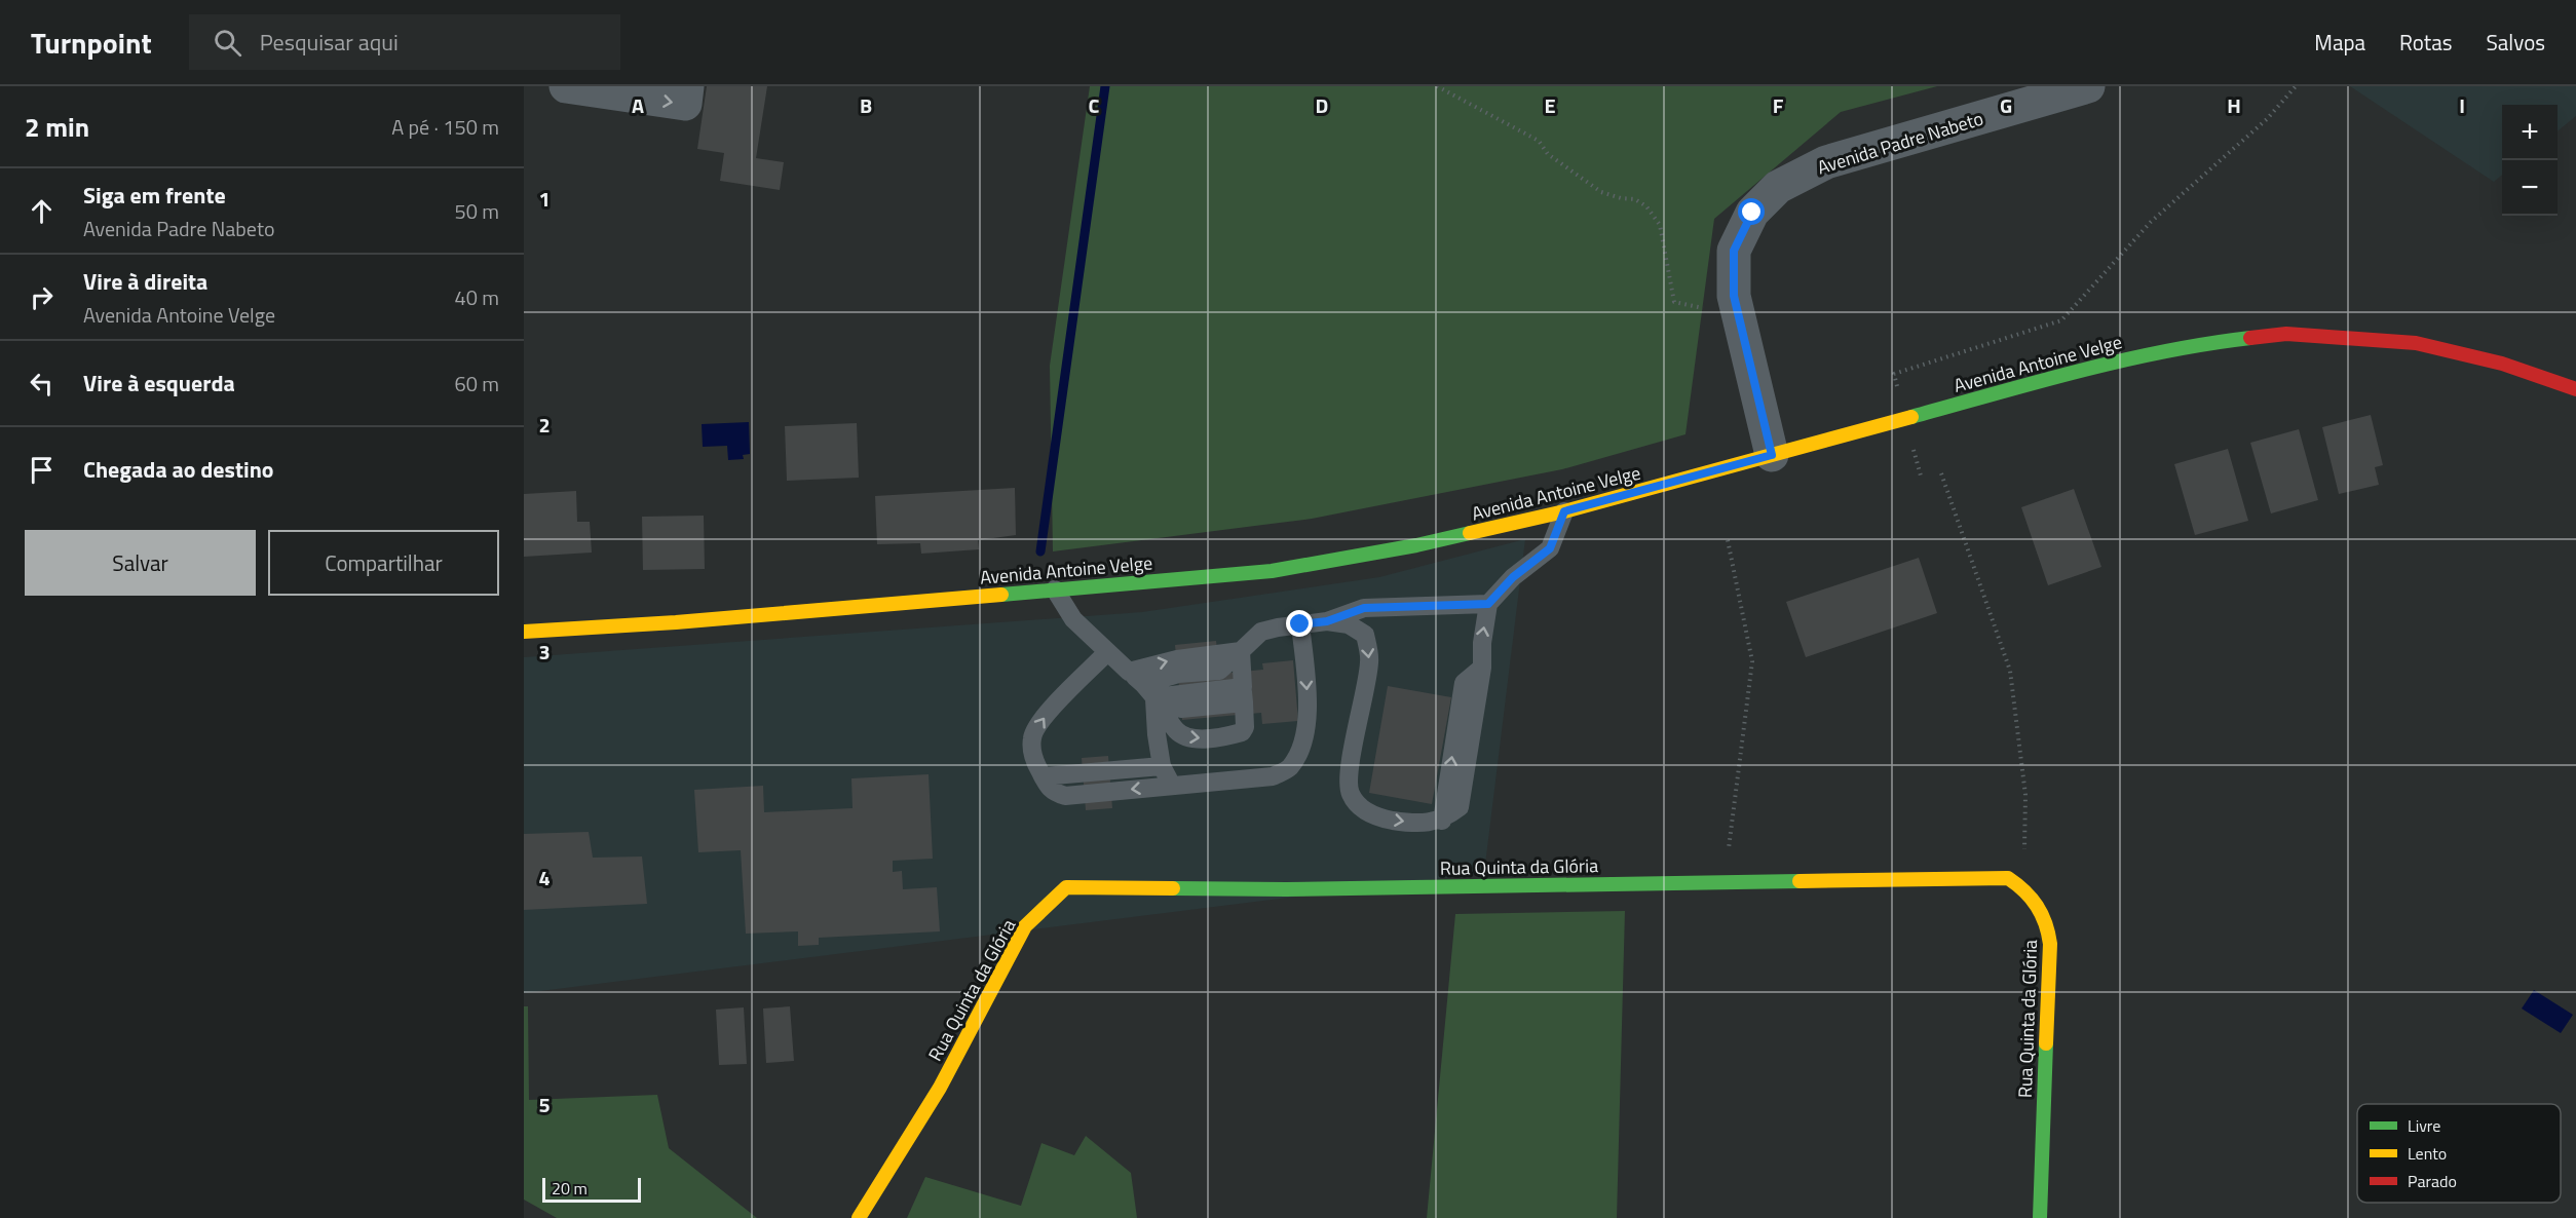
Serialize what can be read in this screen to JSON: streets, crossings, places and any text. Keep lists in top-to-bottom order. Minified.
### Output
{"streets":{"main road":["Avenida Antoine Velge","Rua Quinta da Glória"],"street":["Avenida Padre Nabeto"]},"crossings":[["Avenida Padre Nabeto","Avenida Antoine Velge"]],"legend":["Livre","Lento","Parado"],"scale_bar":"20 m","page":{"header":"Turnpoint","search":"Pesquisar aqui","nav":["Mapa","Rotas","Salvos"],"heading":["2 min","A pé · 150 m"],"map_buttons":["+","−"],"list":[["Siga em frente","Avenida Padre Nabeto","50 m"],["Vire à direita","Avenida Antoine Velge","40 m"],["Vire à esquerda","60 m"],"Chegada ao destino"],"buttons":["Salvar","Compartilhar"],"scale":"20 m"},"grid":{"columns":["A","B","C","D","E","F","G","H","I"],"rows":["1","2","3","4","5"]}}
